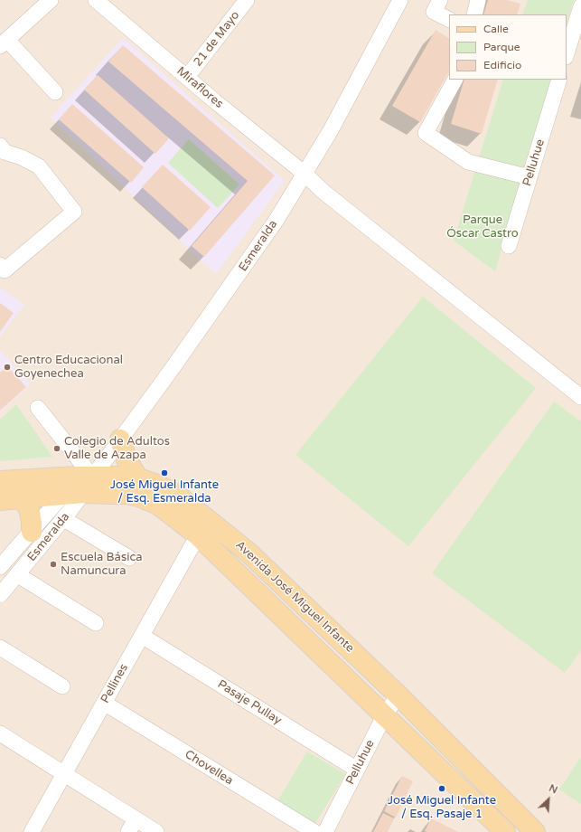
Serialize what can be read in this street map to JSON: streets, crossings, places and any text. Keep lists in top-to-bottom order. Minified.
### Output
{"streets":{"main road":["Avenida José Miguel Infante"],"street":["21 de Mayo","Miraflores","Pelluhue","Esmeralda","Pellines","Pasaje Pullay","Chovellea"]},"crossings":[["21 de Mayo","Miraflores"],["Miraflores","Esmeralda"],["Pelluhue","Avenida José Miguel Infante"],["Pelluhue","Pasaje Pullay"],["Esmeralda","Avenida José Miguel Infante"],["Avenida José Miguel Infante","Pellines"],["Pellines","Pasaje Pullay"],["Pellines","Chovellea"]],"parks":["Parque Óscar Castro"],"places":["Centro Educacional Goyenechea","Colegio de Adultos Valle de Azapa","José Miguel Infante / Esq. Esmeralda","Escuela Básica Namuncura","José Miguel Infante / Esq. Pasaje 1"],"legend":["Calle","Parque","Edificio"],"north":"top right"}
